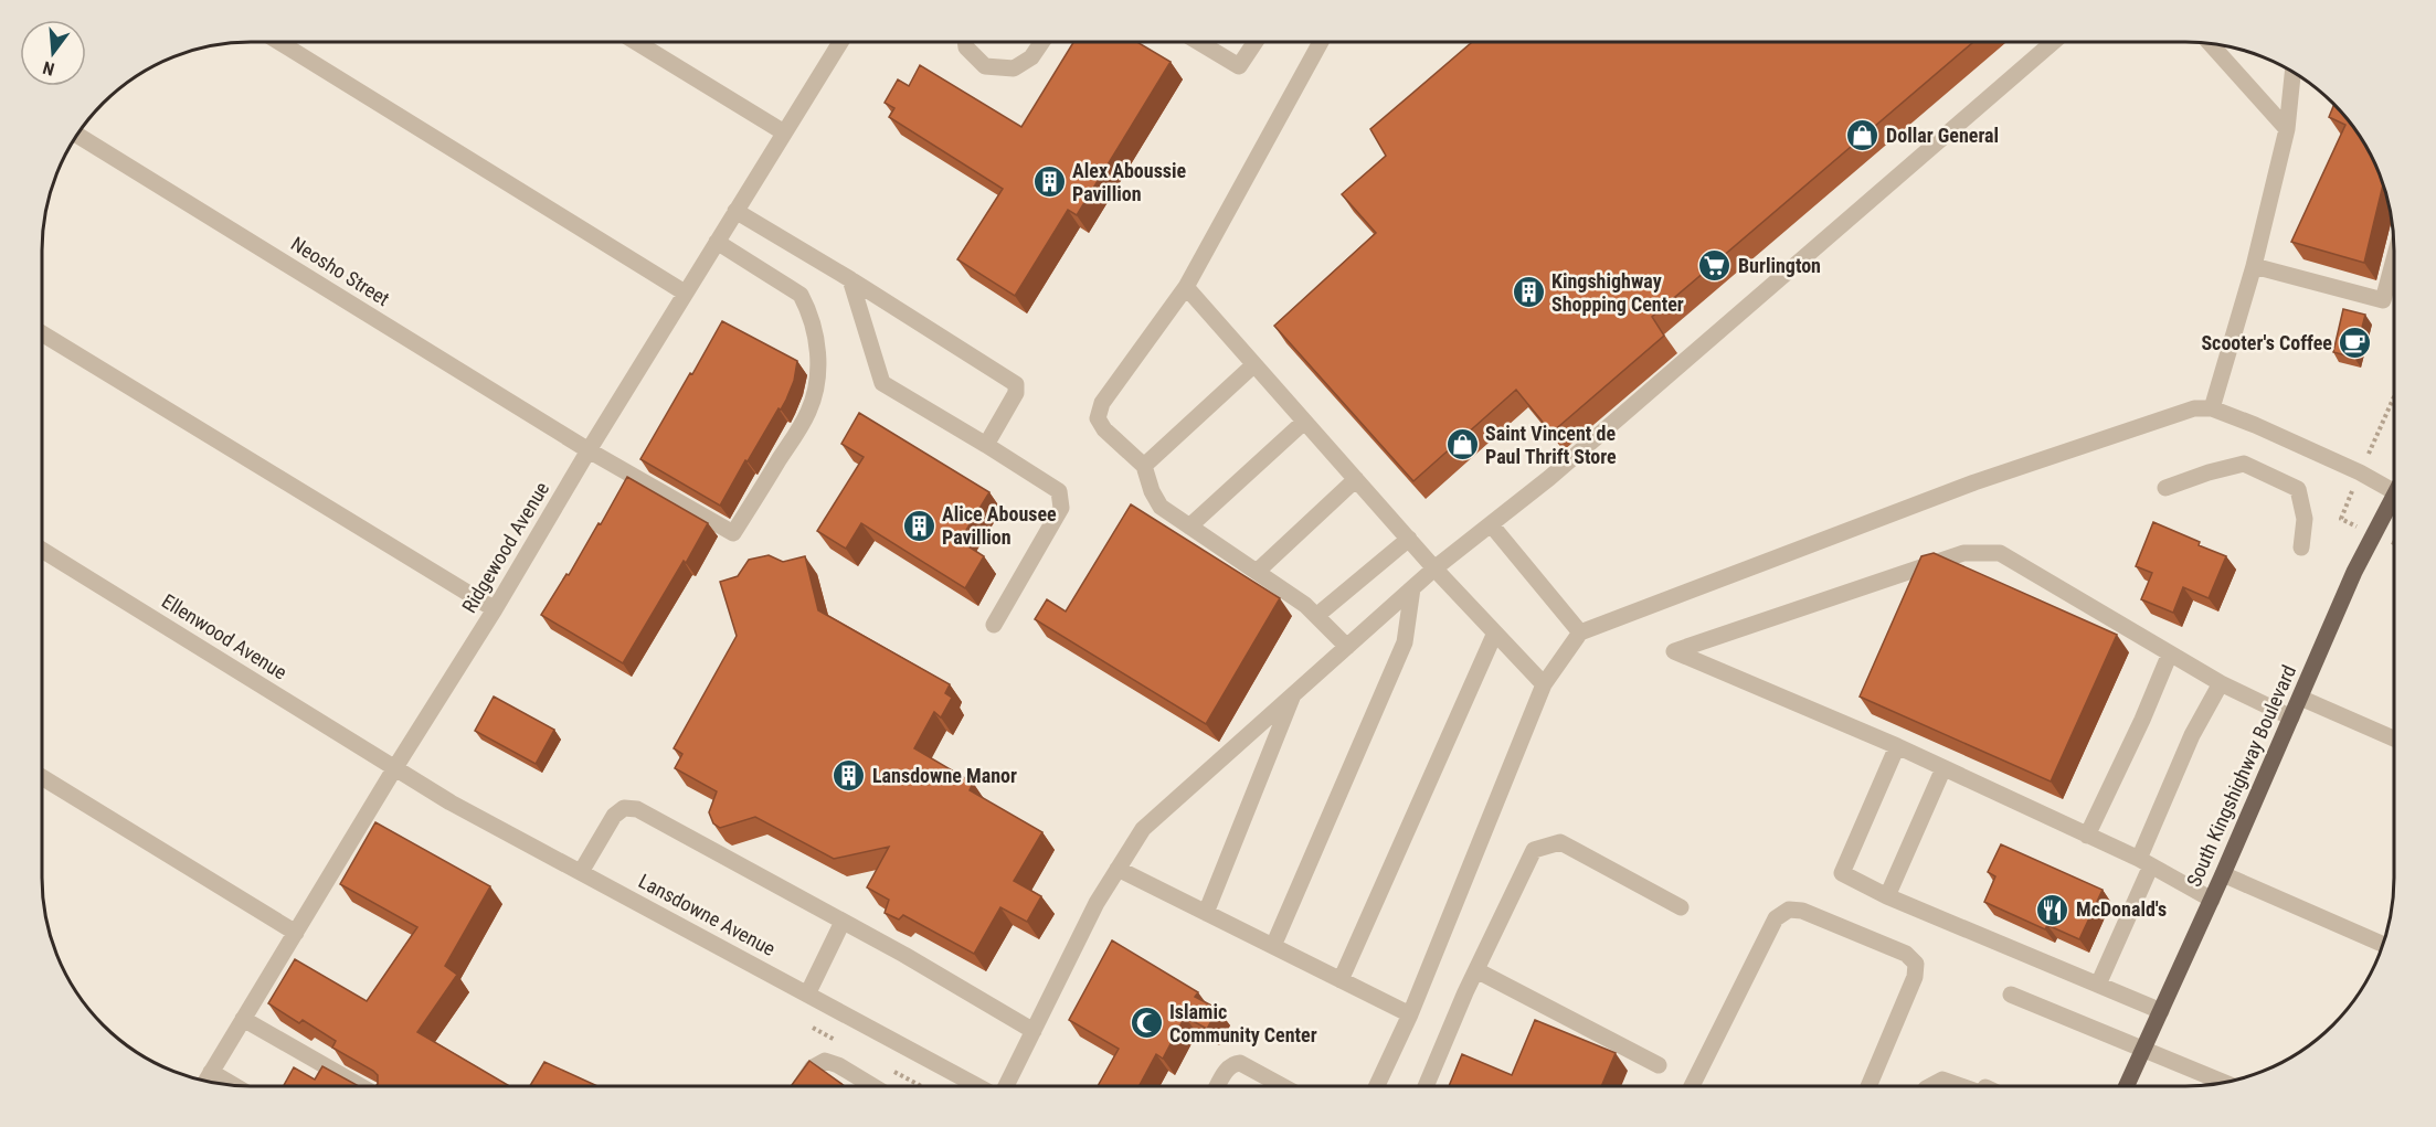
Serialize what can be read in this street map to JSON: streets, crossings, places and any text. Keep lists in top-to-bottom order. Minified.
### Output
{"streets":{"main road":["South Kingshighway Boulevard"],"street":["Neosho Street","Ridgewood Avenue","Ellenwood Avenue","Lansdowne Avenue"]},"crossings":[["Neosho Street","Ridgewood Avenue"],["Ridgewood Avenue","Ellenwood Avenue"],["Ridgewood Avenue","Lansdowne Avenue"],["Ellenwood Avenue","Lansdowne Avenue"]],"places":{"shop":["Dollar General","Saint Vincent de Paul Thrift Store"],"building":["Alex Aboussie Pavillion","Kingshighway Shopping Center","Alice Abousee Pavillion","Lansdowne Manor"],"supermarket":["Burlington"],"cafe":["Scooter's Coffee"],"restaurant":["McDonald's"],"mosque":["Islamic Community Center"]},"north":"bottom"}
